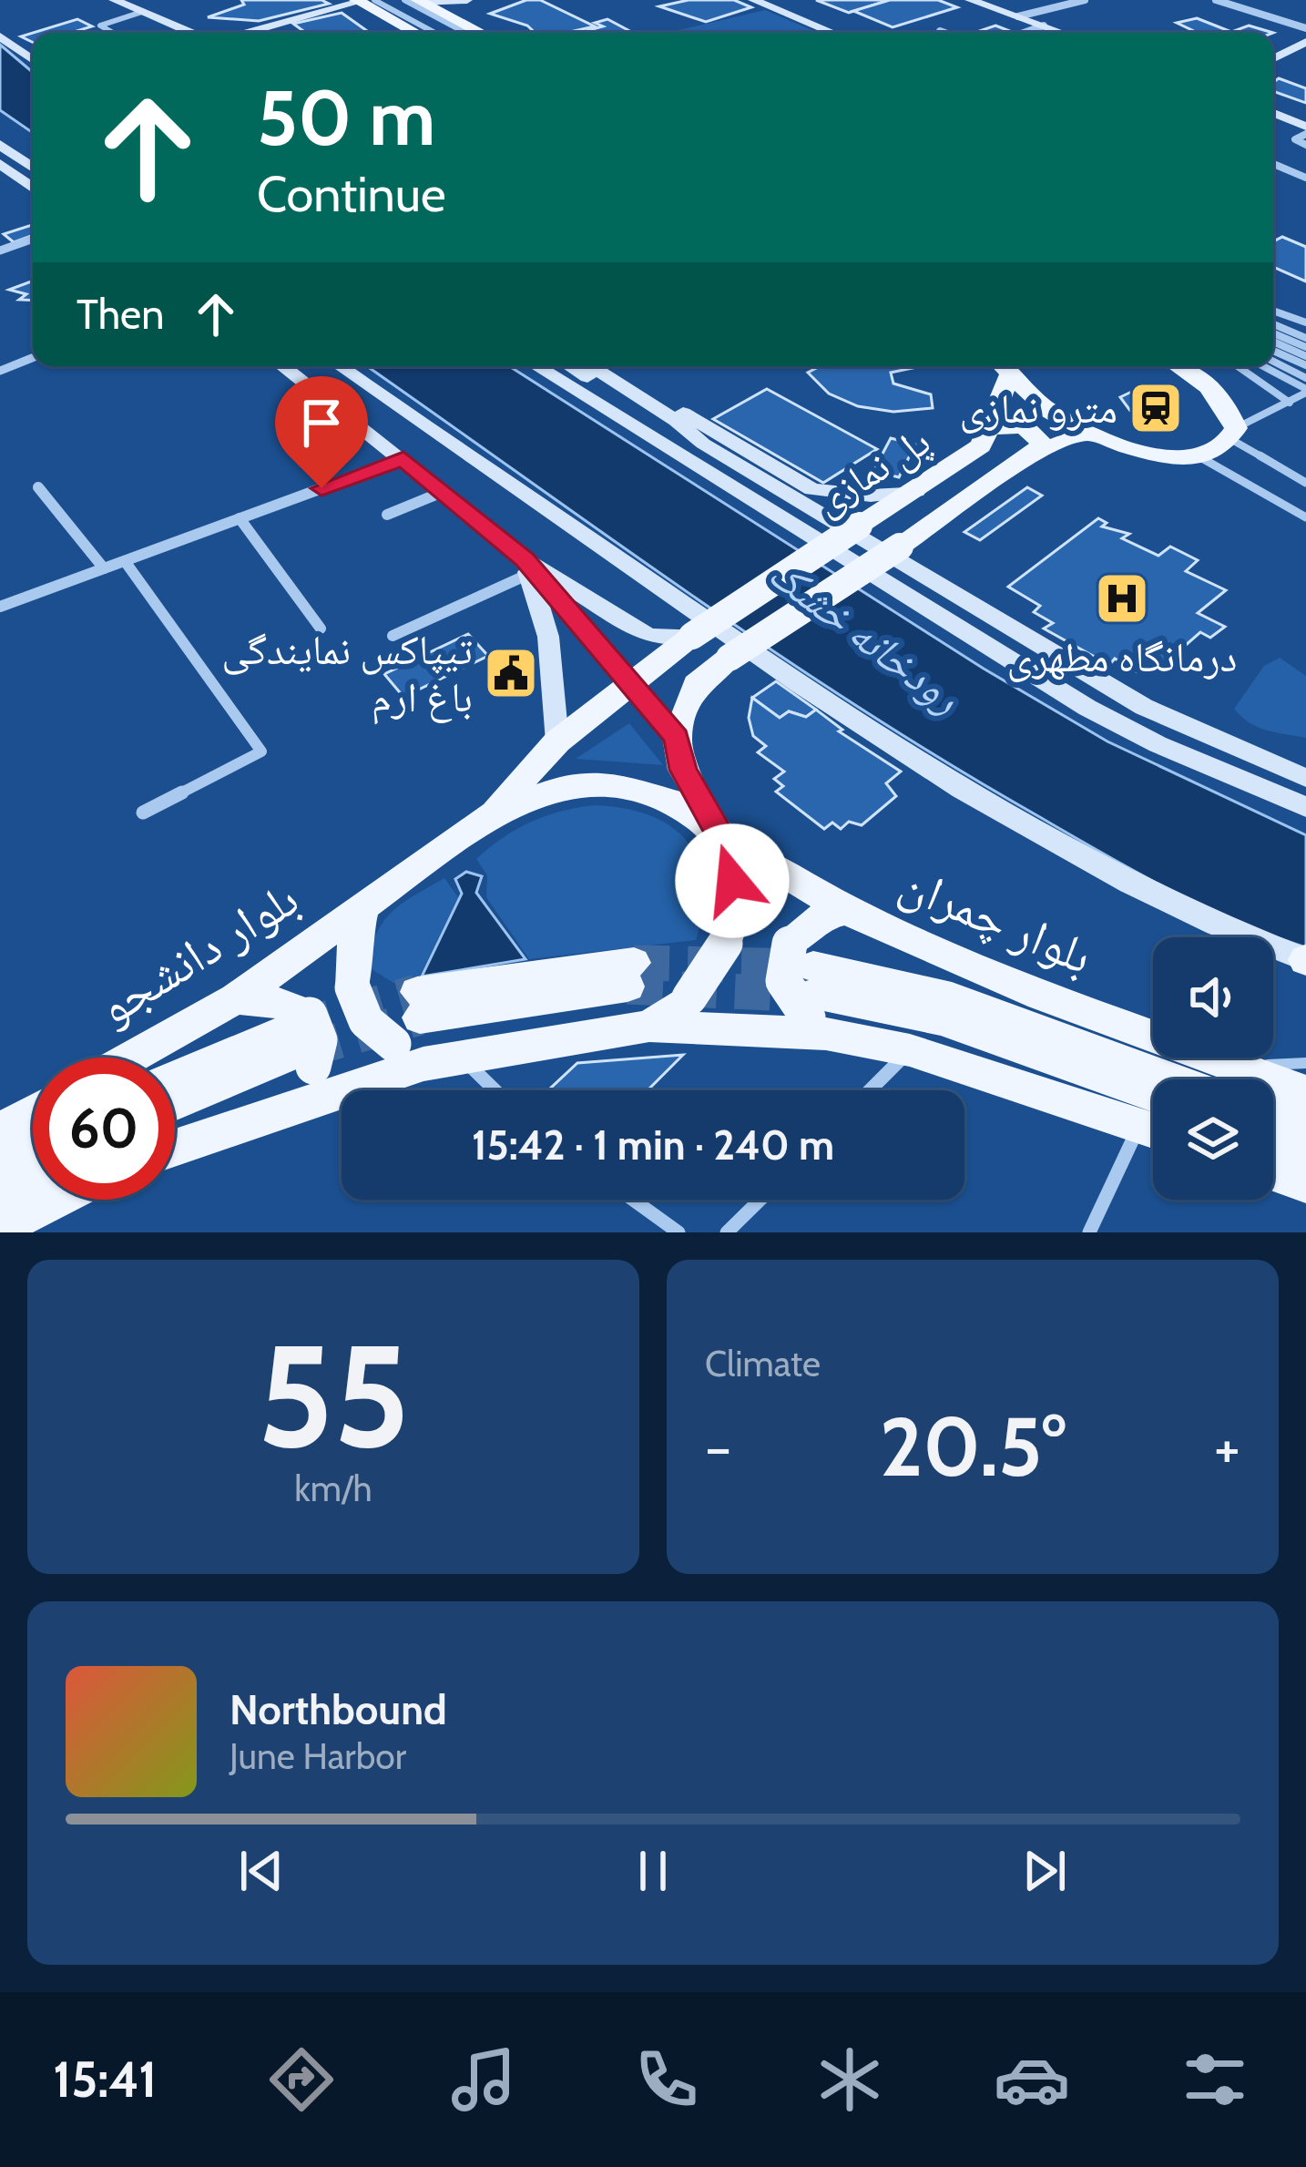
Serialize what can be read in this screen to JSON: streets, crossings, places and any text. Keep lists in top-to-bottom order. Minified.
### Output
{"streets":{"main road":["پل نمازی","بلوار چمران","بلوار دانشجو"]},"crossings":[["پل نمازی","بلوار چمران"],["پل نمازی","بلوار دانشجو"],["بلوار چمران","بلوار دانشجو"]],"water":["رودخانه خشک"],"places":{"station":["مترو نمازی"],"hospital":["درمانگاه مطهری"],"public building":["تیپاکس نمایندگی باغ ارم"]},"page":{"turn":["50 m","Continue"],"then":"Then","limit":"60","trip":"15:42 · 1 min · 240 m","tile":[["55","km/h"],"Climate"],"heat":["−","20.5°","+"],"song":["Northbound","June Harbor"],"tabs":"15:41"}}
